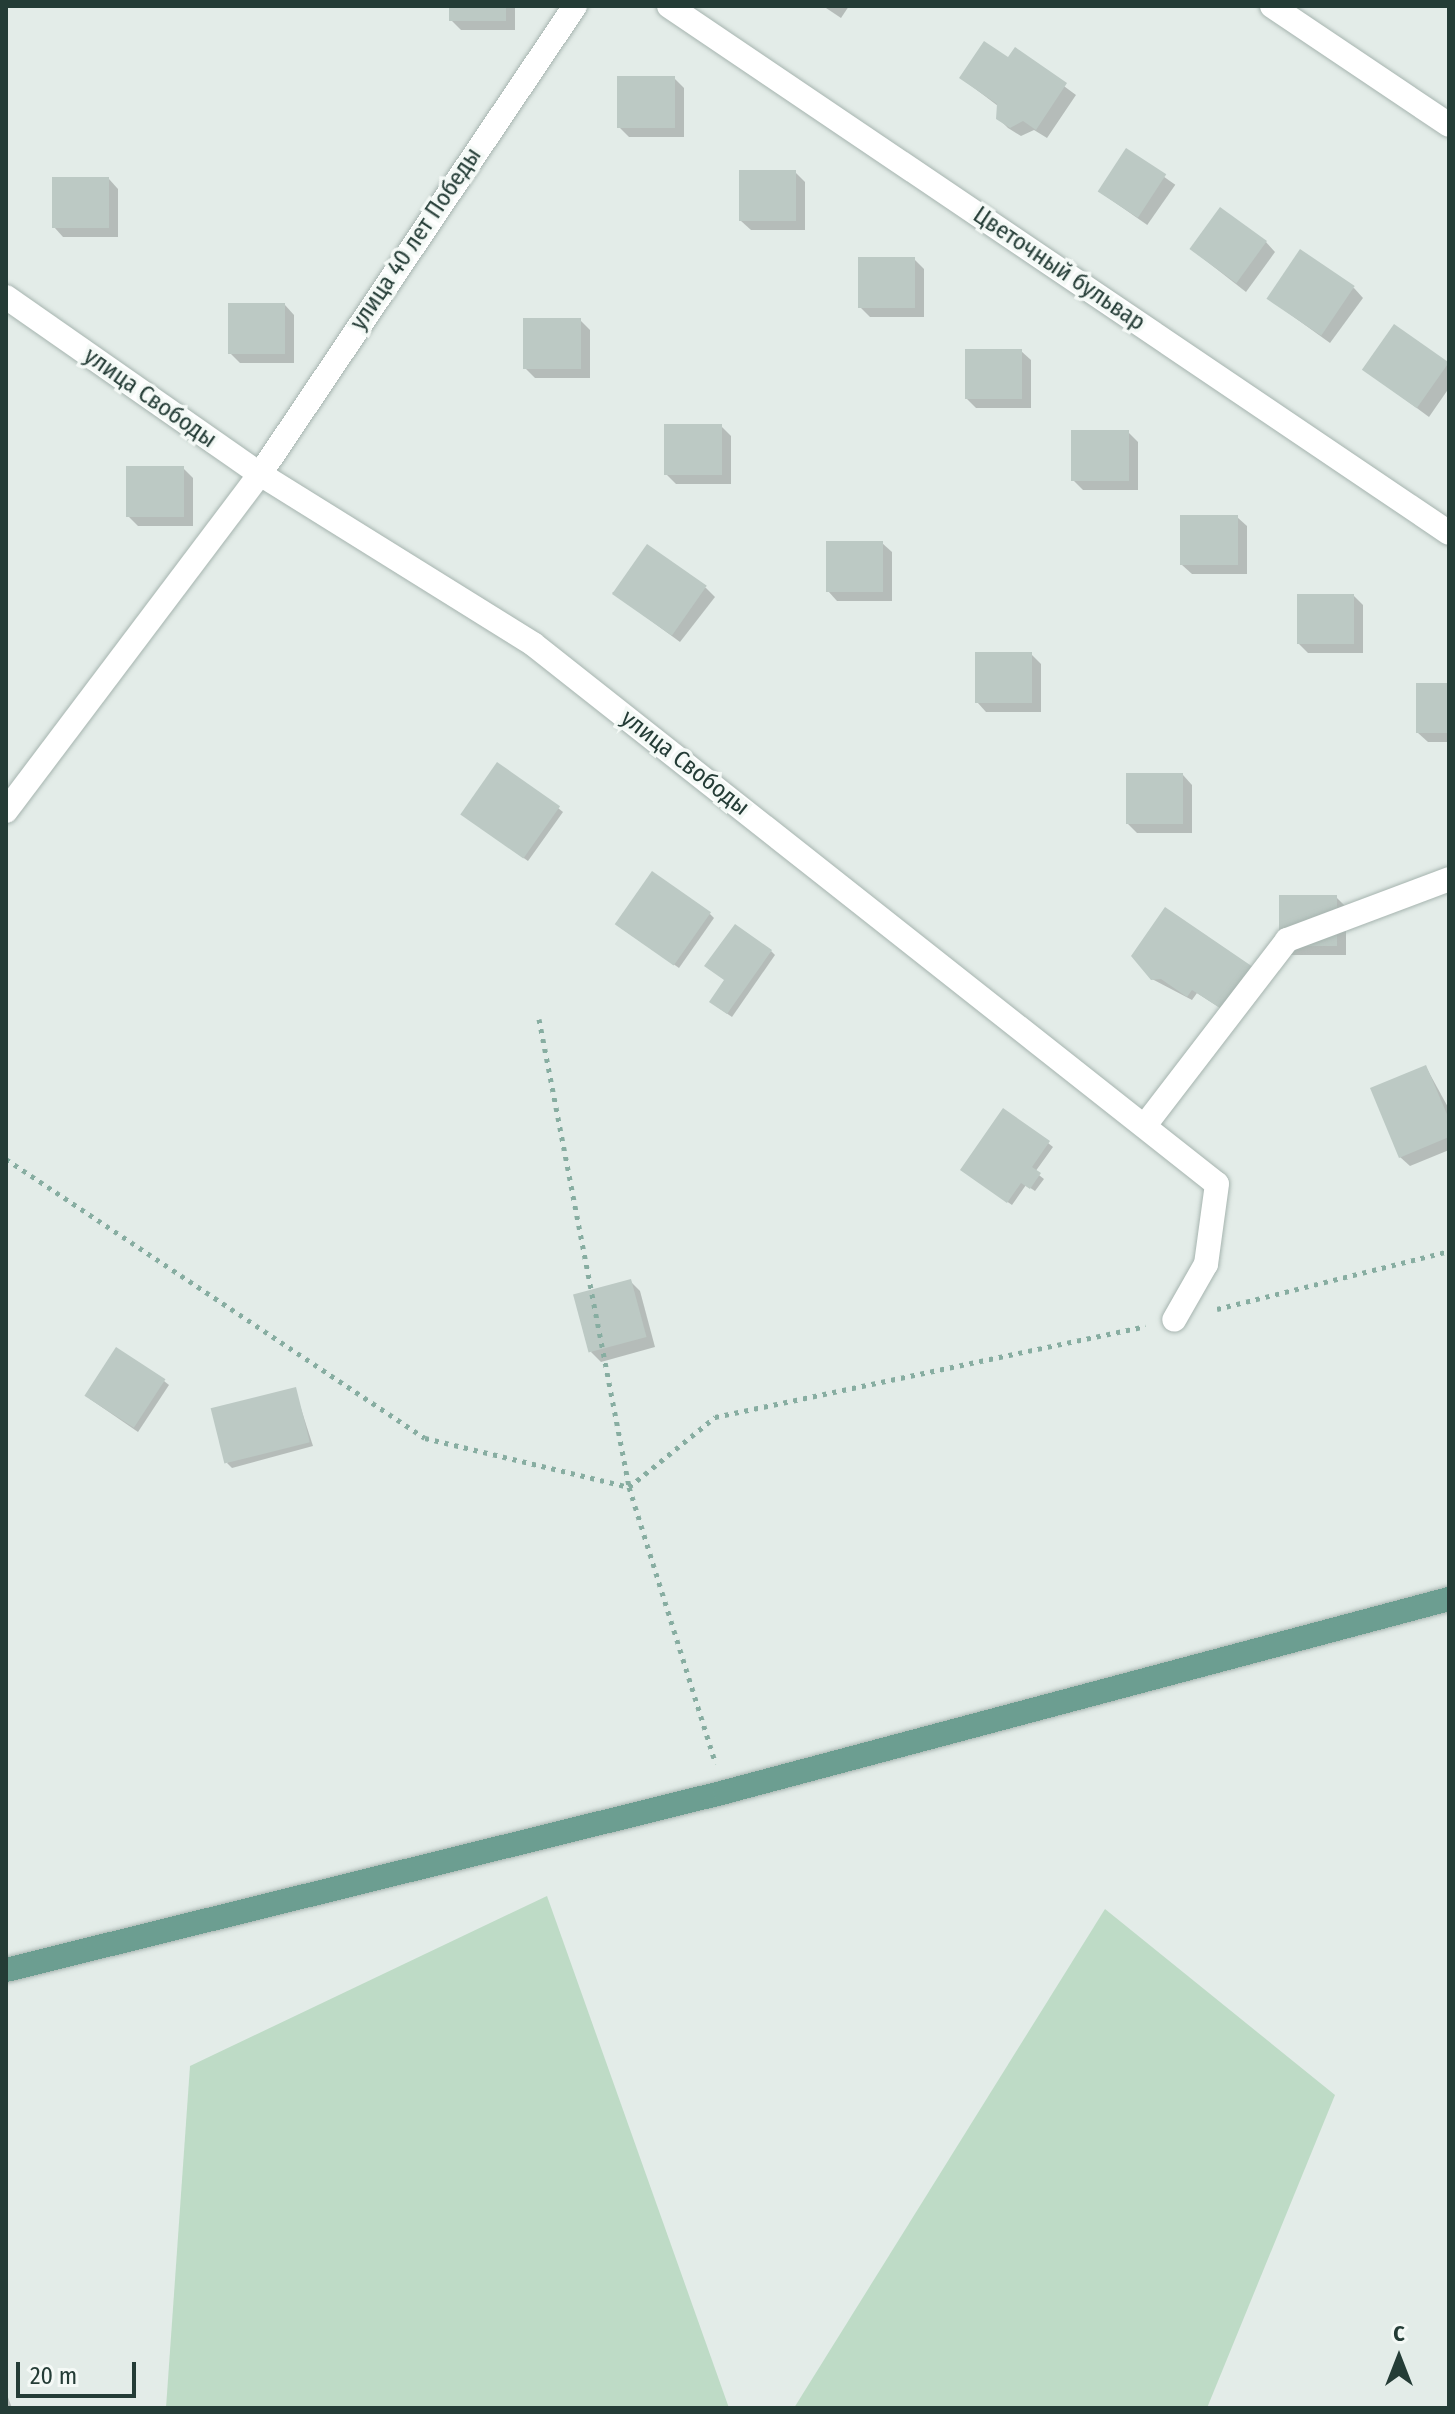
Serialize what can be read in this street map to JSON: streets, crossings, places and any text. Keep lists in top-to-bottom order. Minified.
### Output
{"streets":{"street":["улица 40 лет Победы","Цветочный бульвар","улица Свободы"]},"crossings":[["улица 40 лет Победы","улица Свободы"]],"scale_bar":"20 m","north":"top"}
